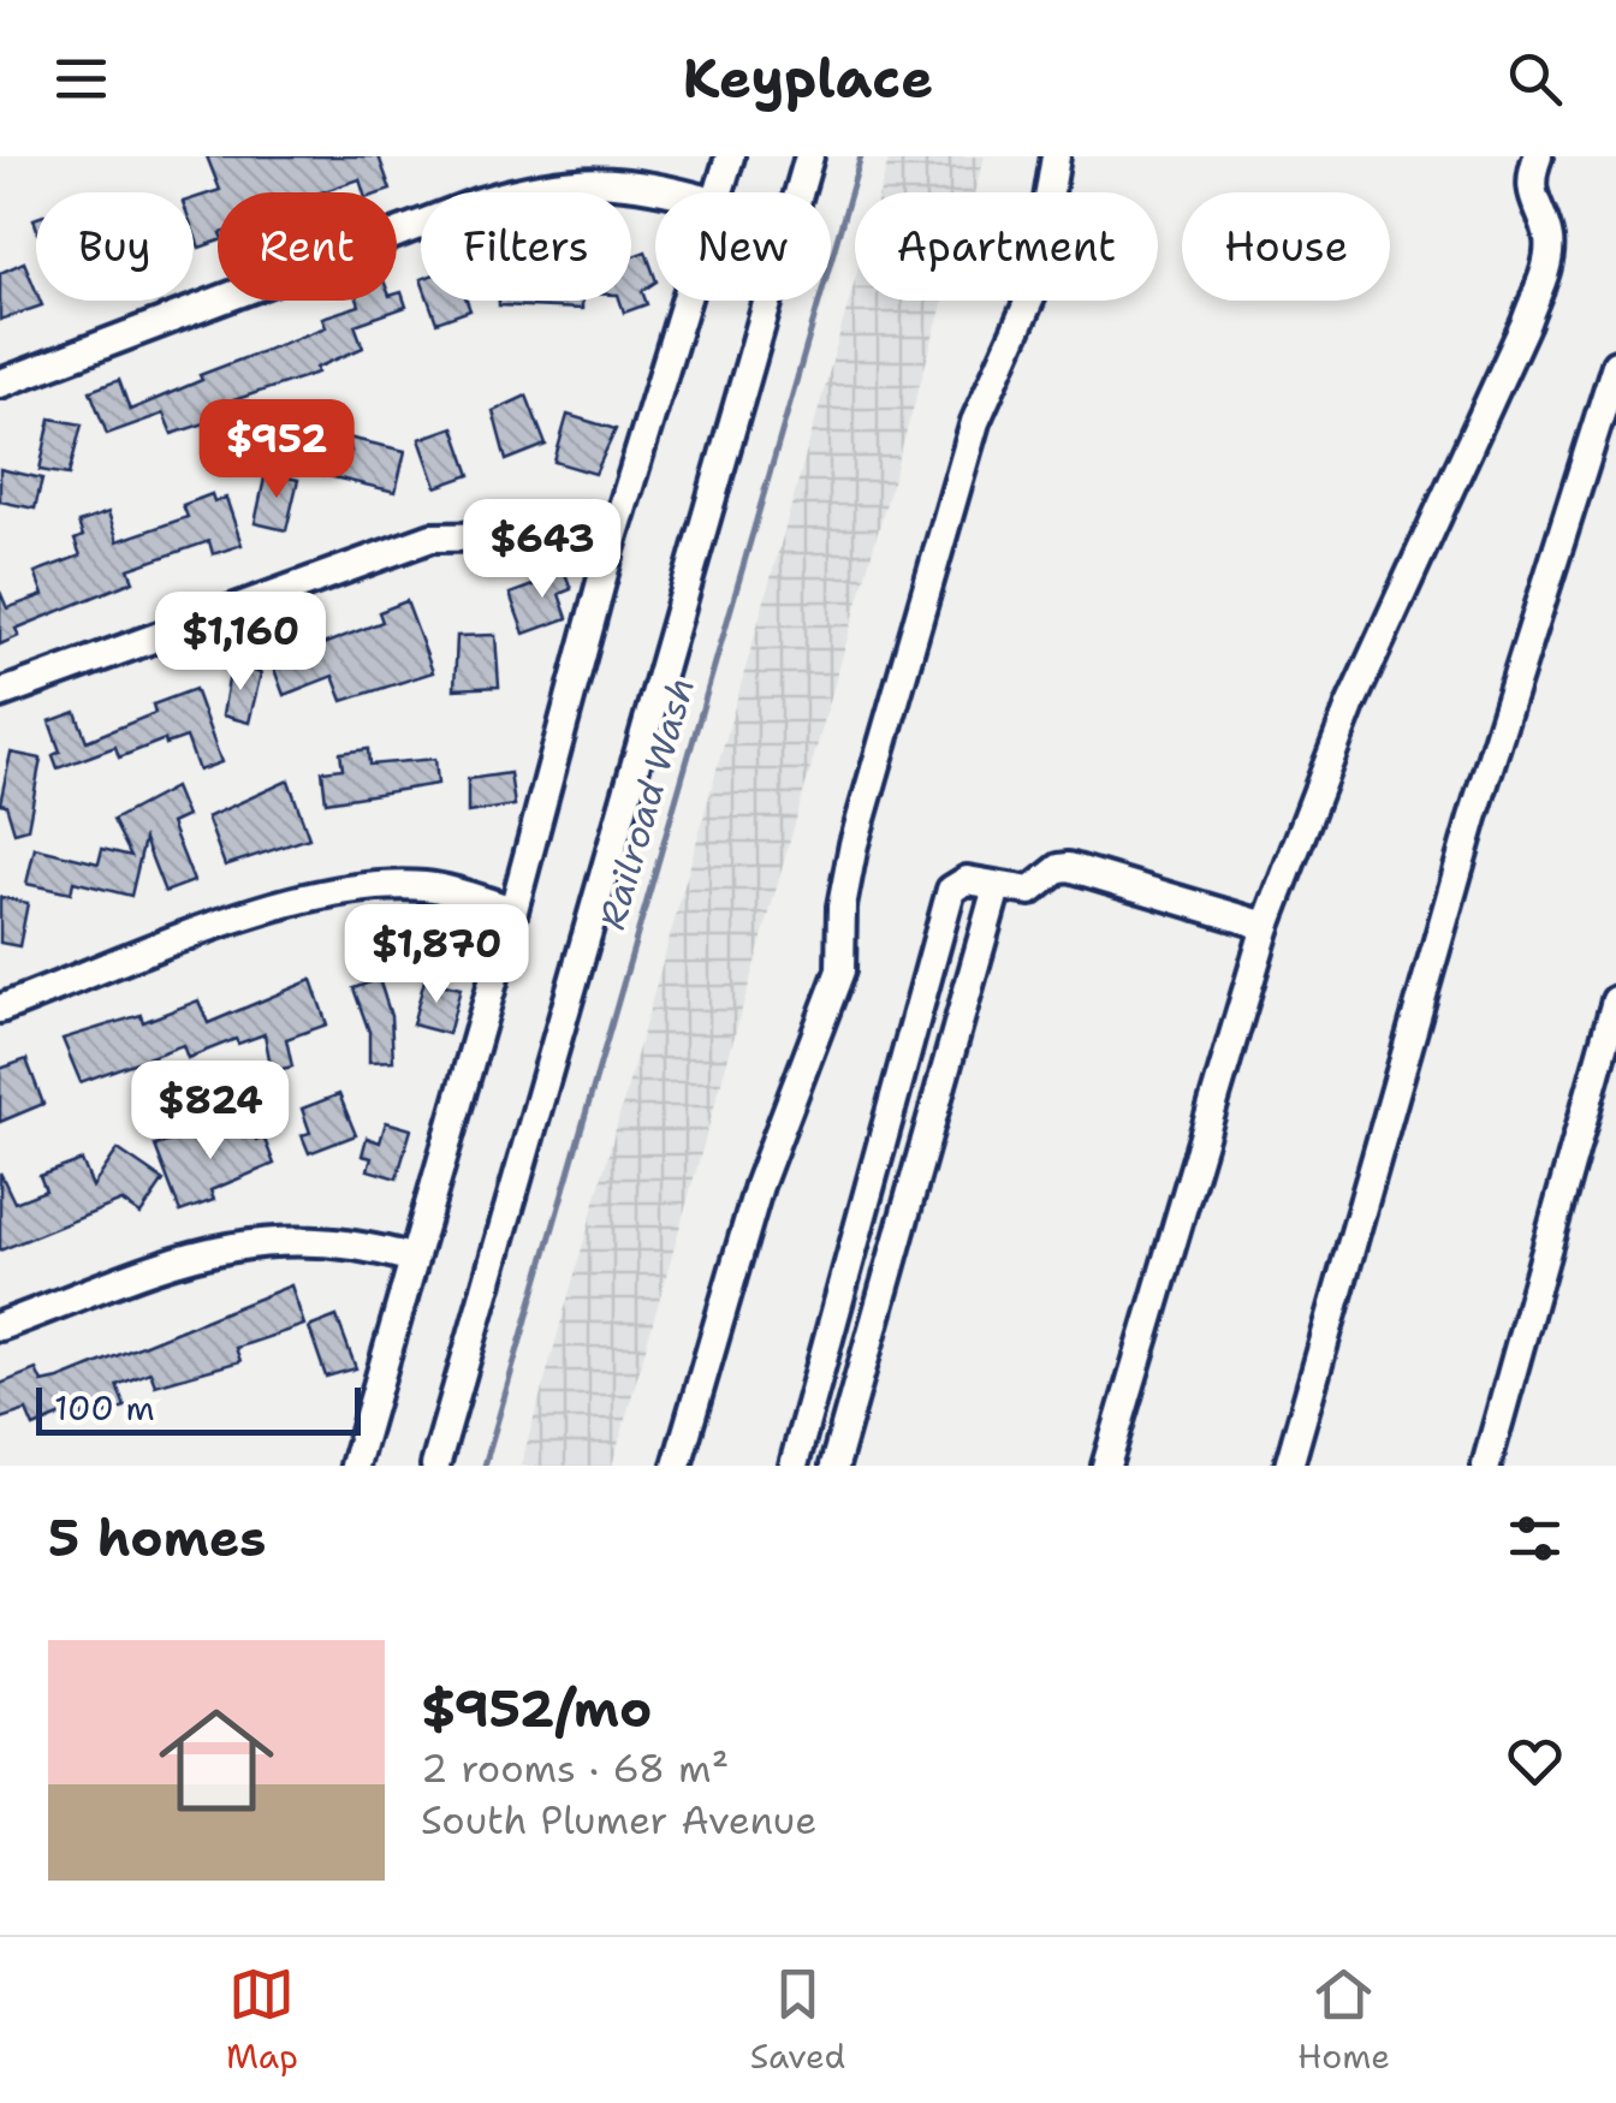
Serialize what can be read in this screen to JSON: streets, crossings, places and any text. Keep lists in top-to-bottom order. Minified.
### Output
{"water":["Railroad Wash"],"scale_bar":"100 m","page":{"header":"Keyplace","chip":["Buy","Rent","Filters","New","Apartment","House"],"price":["$952","$643","$1,160","$1,870","$824"],"scale":"100 m","heading":"5 homes","list":[{"name":"$952/mo","note":"2 rooms · 68 m² · South Plumer Avenue"}],"tabs":["Map","Saved","Home"]}}
